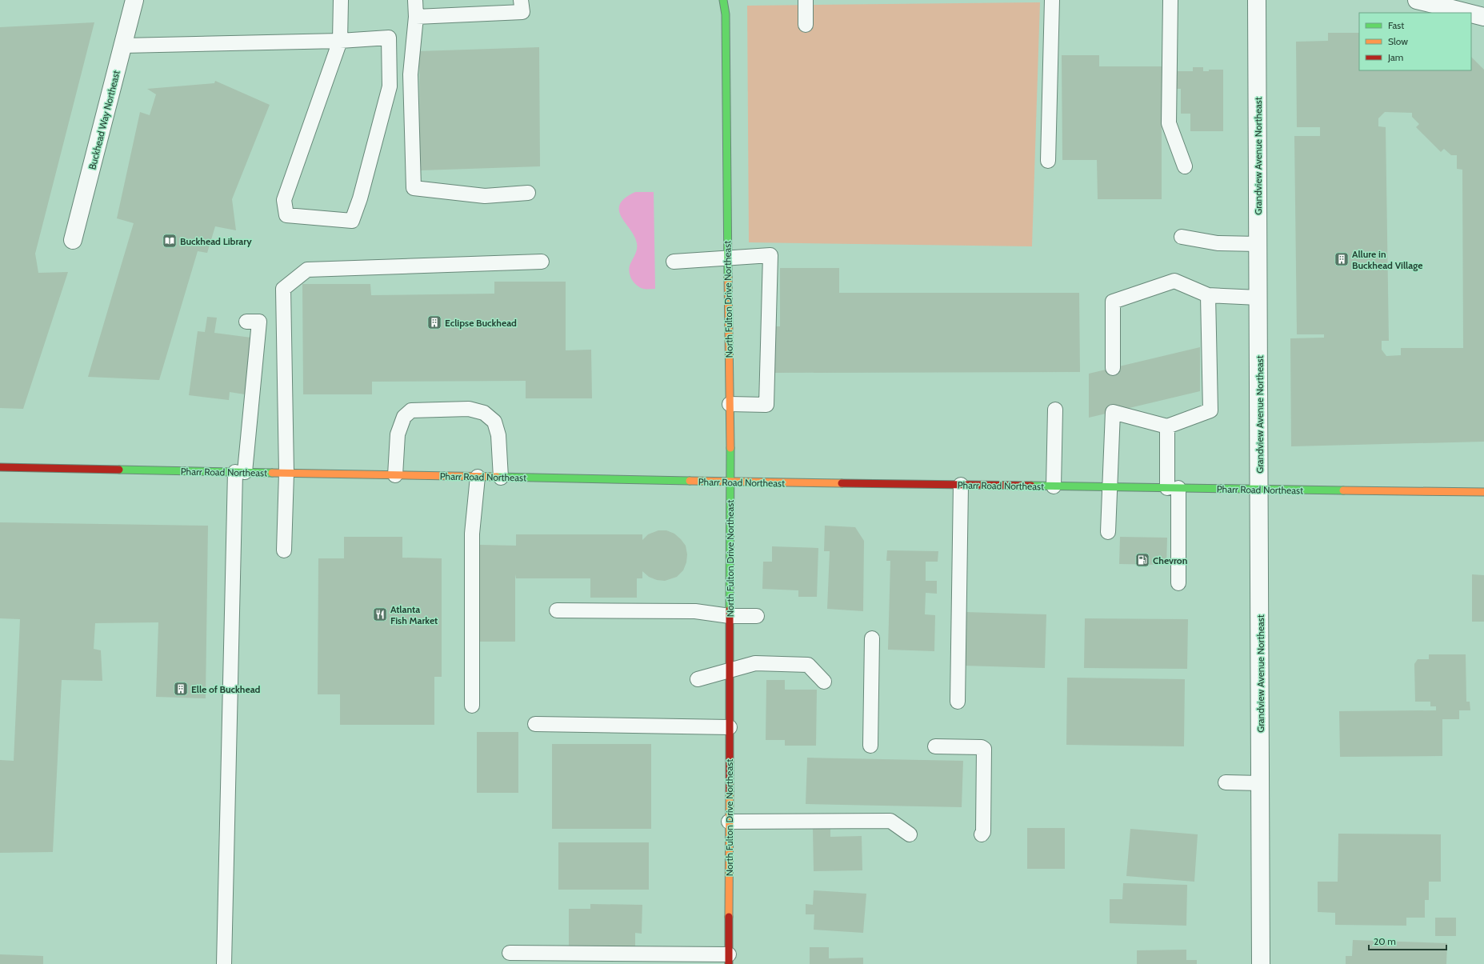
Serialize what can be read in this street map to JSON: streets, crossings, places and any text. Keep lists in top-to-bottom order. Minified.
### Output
{"streets":{"street":["Buckhead Way Northeast","Grandview Avenue Northeast","North Fulton Drive Northeast","Pharr Road Northeast"]},"crossings":[["Grandview Avenue Northeast","Pharr Road Northeast"],["North Fulton Drive Northeast","Pharr Road Northeast"]],"places":{"library":["Buckhead Library"],"building":["Allure in Buckhead Village","Eclipse Buckhead","Elle of Buckhead"],"fuel station":["Chevron"],"restaurant":["Atlanta Fish Market"]},"legend":["Fast","Slow","Jam"],"scale_bar":"20 m"}
